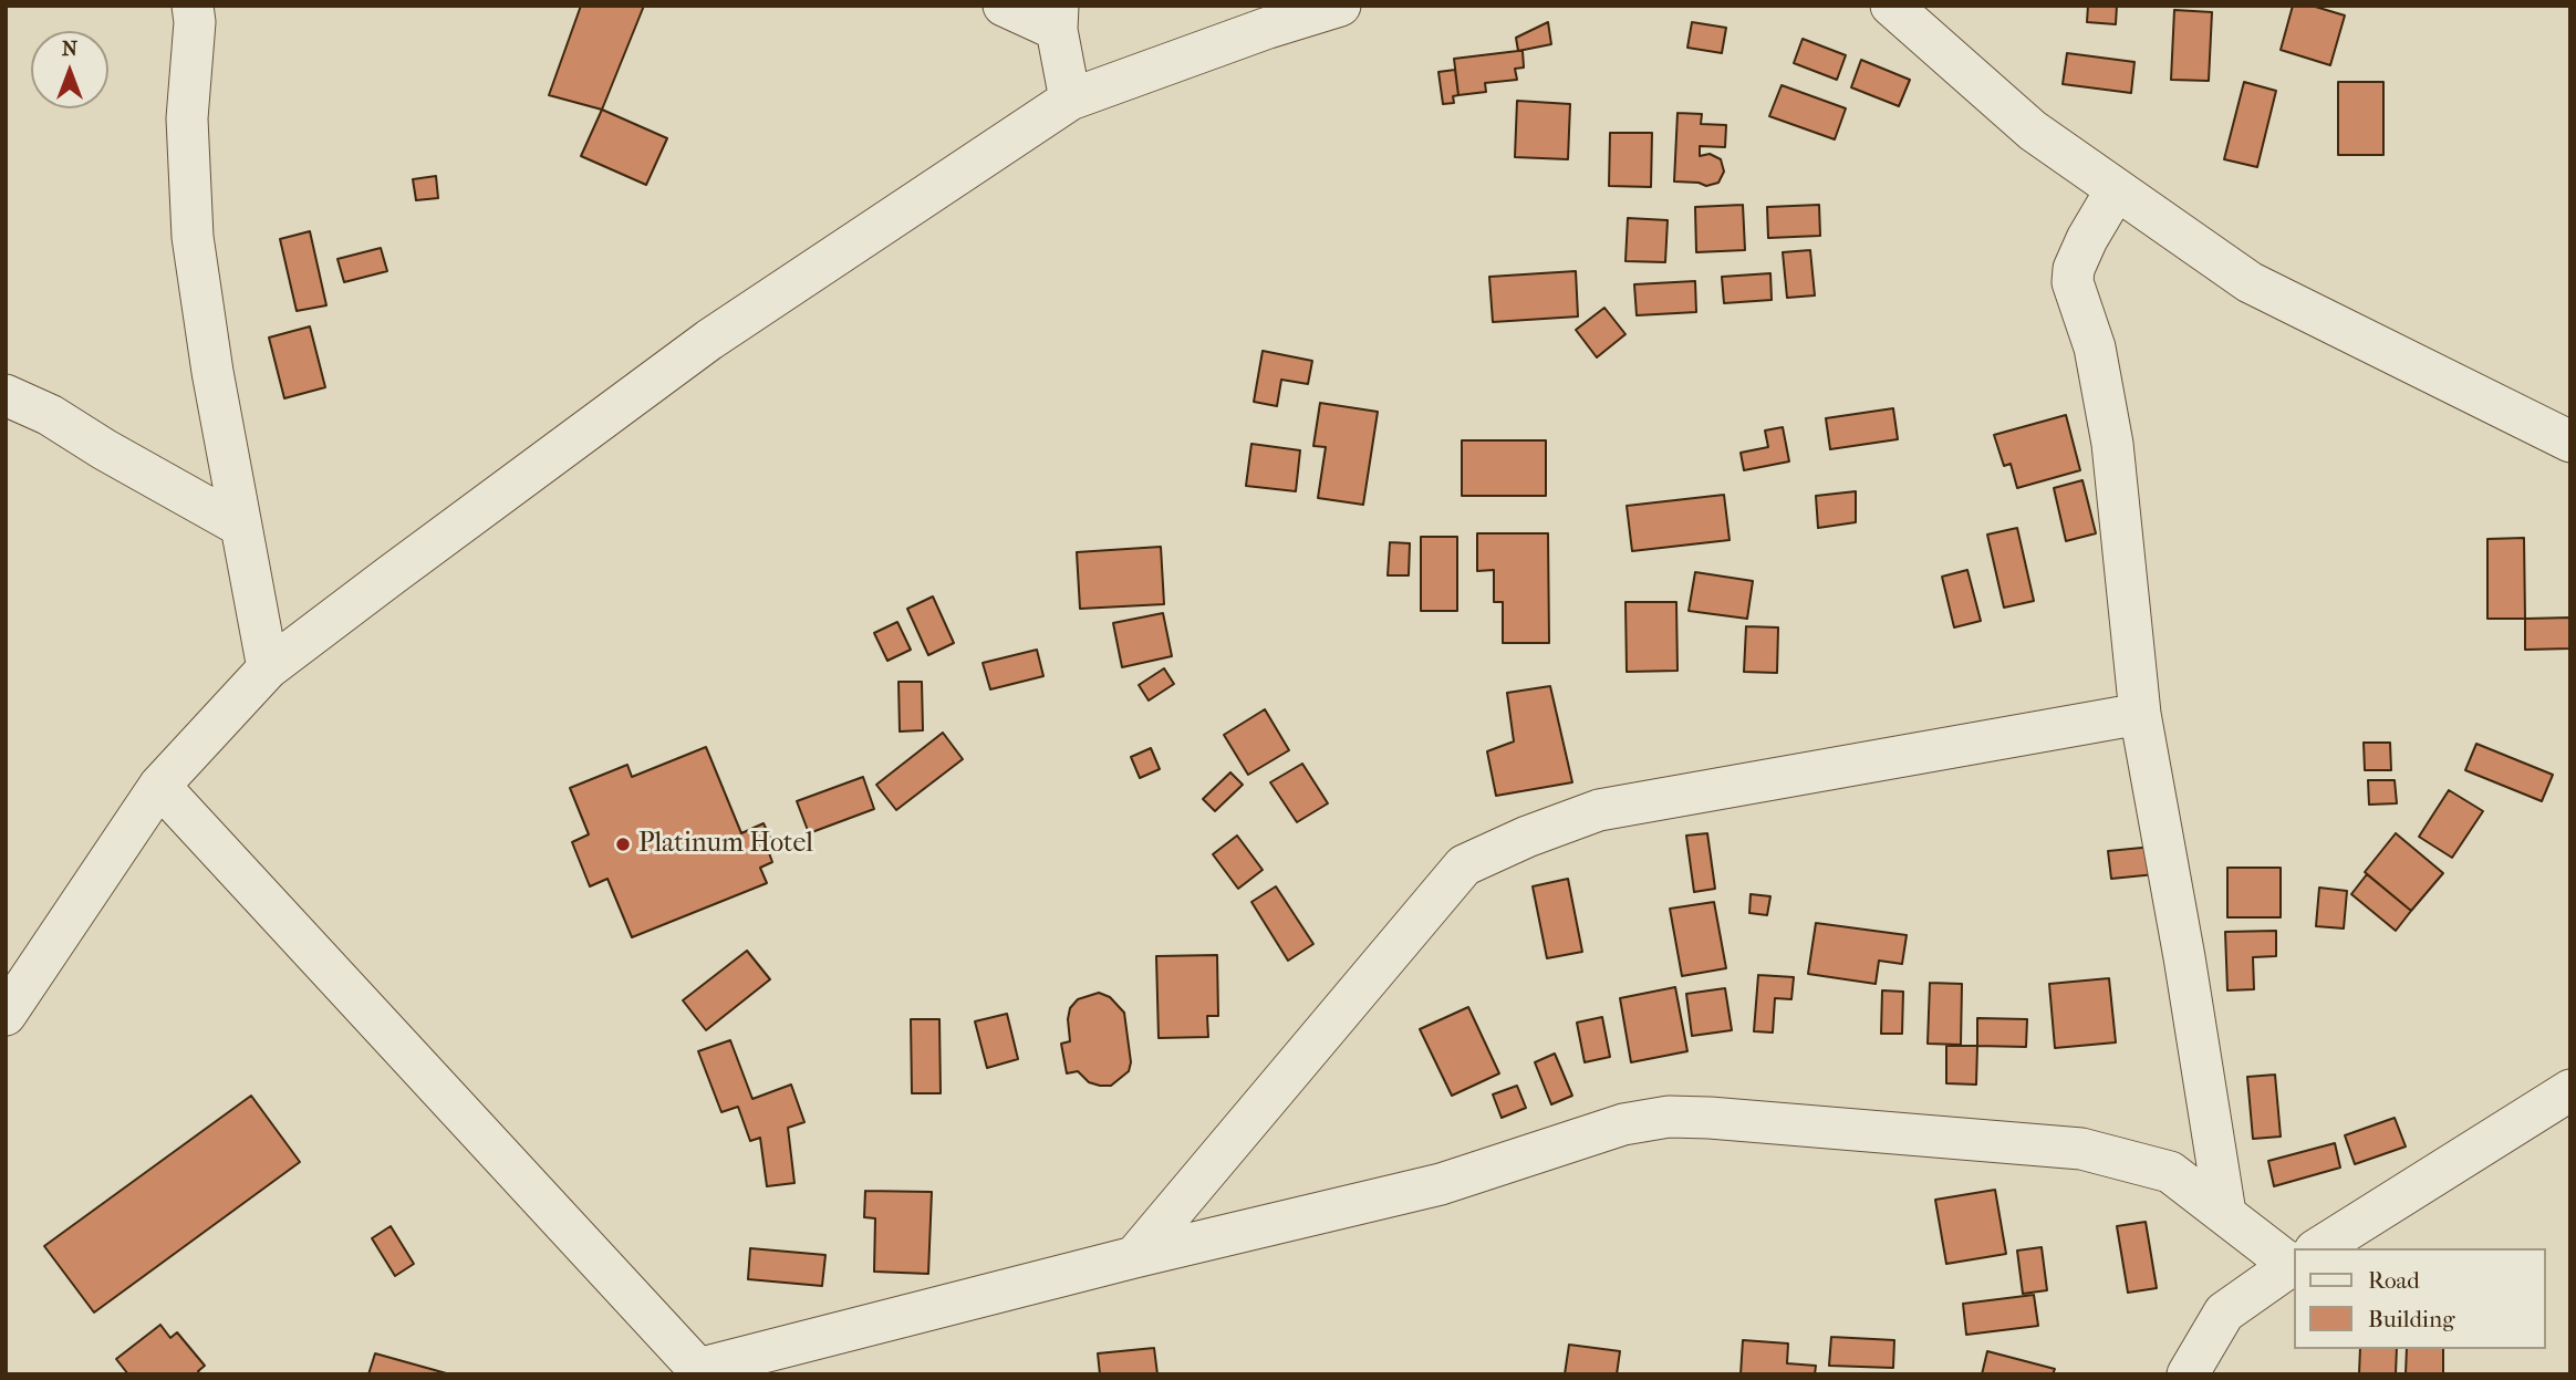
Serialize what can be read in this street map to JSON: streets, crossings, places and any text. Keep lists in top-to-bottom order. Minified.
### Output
{"places":["Platinum Hotel"],"legend":["Road","Building"],"north":"top"}
